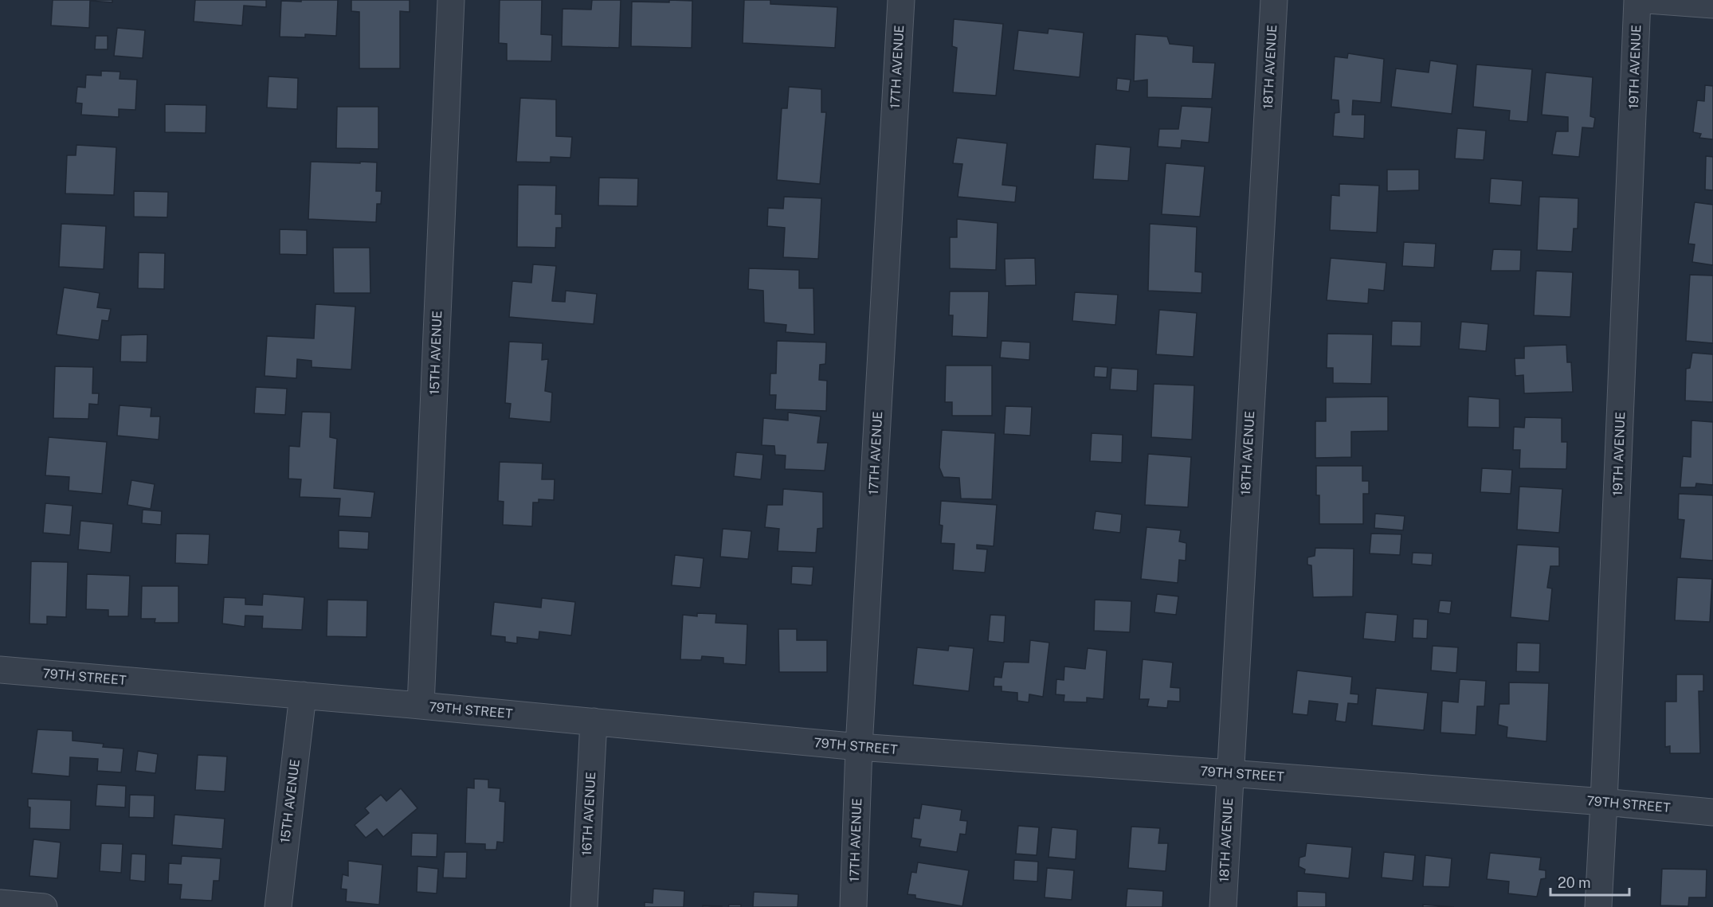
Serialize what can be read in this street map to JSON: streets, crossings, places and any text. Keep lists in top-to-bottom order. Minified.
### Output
{"streets":{"street":["17TH AVENUE","18TH AVENUE","19TH AVENUE","15TH AVENUE","79TH STREET","16TH AVENUE"]},"crossings":[["17TH AVENUE","79TH STREET"],["18TH AVENUE","79TH STREET"],["19TH AVENUE","79TH STREET"],["15TH AVENUE","79TH STREET"],["79TH STREET","16TH AVENUE"]],"scale_bar":"20 m"}
